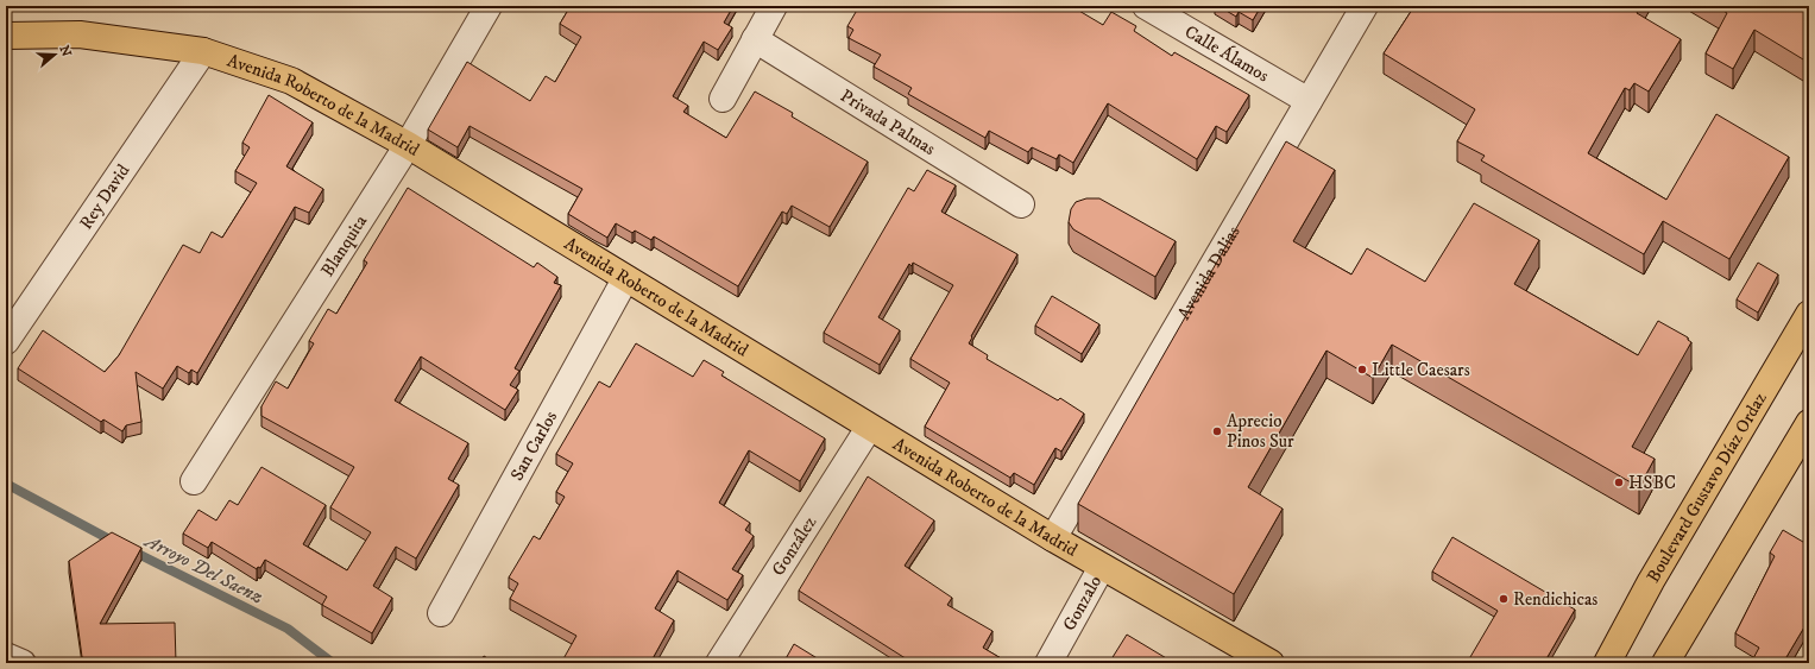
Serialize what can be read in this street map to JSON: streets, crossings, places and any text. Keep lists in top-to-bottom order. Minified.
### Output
{"streets":{"main road":["Avenida Roberto de la Madrid","Boulevard Gustavo Díaz Ordaz"],"street":["Calle Álamos","Privada Palmas","Rey David","Blanquita","Avenida Dalias","San Carlos","González","Gonzalo"]},"crossings":[["Calle Álamos","Avenida Dalias"],["Avenida Roberto de la Madrid","Rey David"],["Avenida Roberto de la Madrid","Blanquita"],["Avenida Roberto de la Madrid","Avenida Dalias"],["Avenida Roberto de la Madrid","San Carlos"],["Avenida Roberto de la Madrid","González"],["Avenida Roberto de la Madrid","Gonzalo"]],"water":["Arroyo Del Saenz"],"places":["Little Caesars","Aprecio Pinos Sur","HSBC","Rendichicas"],"north":"right"}
